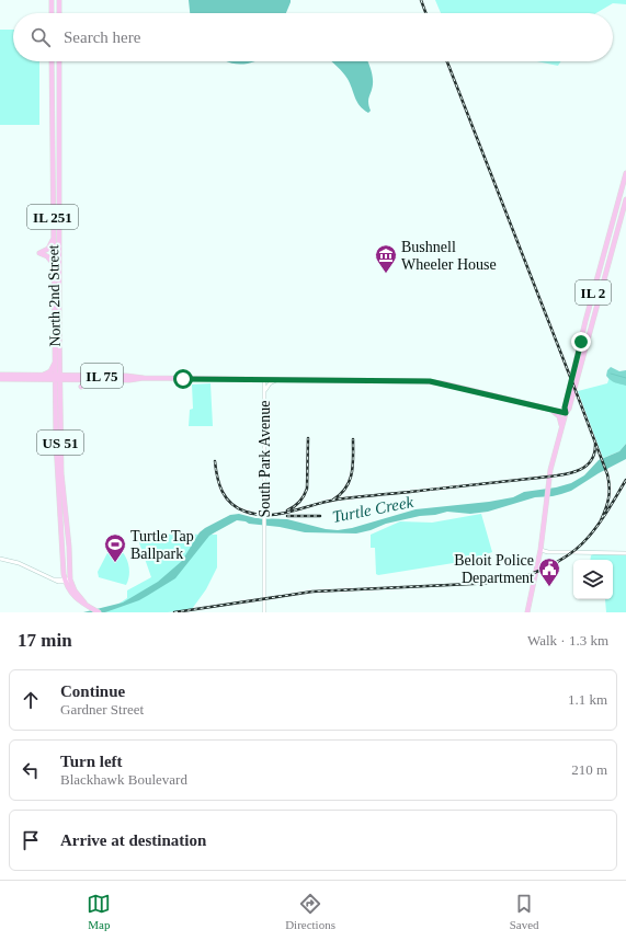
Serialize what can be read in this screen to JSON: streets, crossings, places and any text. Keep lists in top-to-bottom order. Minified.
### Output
{"streets":{"main road":["IL 251","IL 2","North 2nd Street","IL 75","US 51"],"street":["South Park Avenue"]},"crossings":[["IL 2","IL 75"],["North 2nd Street","IL 75"],["North 2nd Street","US 51"],["IL 75","US 51"],["IL 75","South Park Avenue"]],"water":["Turtle Creek"],"places":{"museum":["Bushnell Wheeler House"],"sports":["Turtle Tap Ballpark"],"public building":["Beloit Police Department"]},"page":{"search":"Search here","heading":["17 min","Walk · 1.3 km"],"list":[["Continue","Gardner Street","1.1 km"],["Turn left","Blackhawk Boulevard","210 m"],"Arrive at destination"],"nav":["Map","Directions","Saved"]}}
